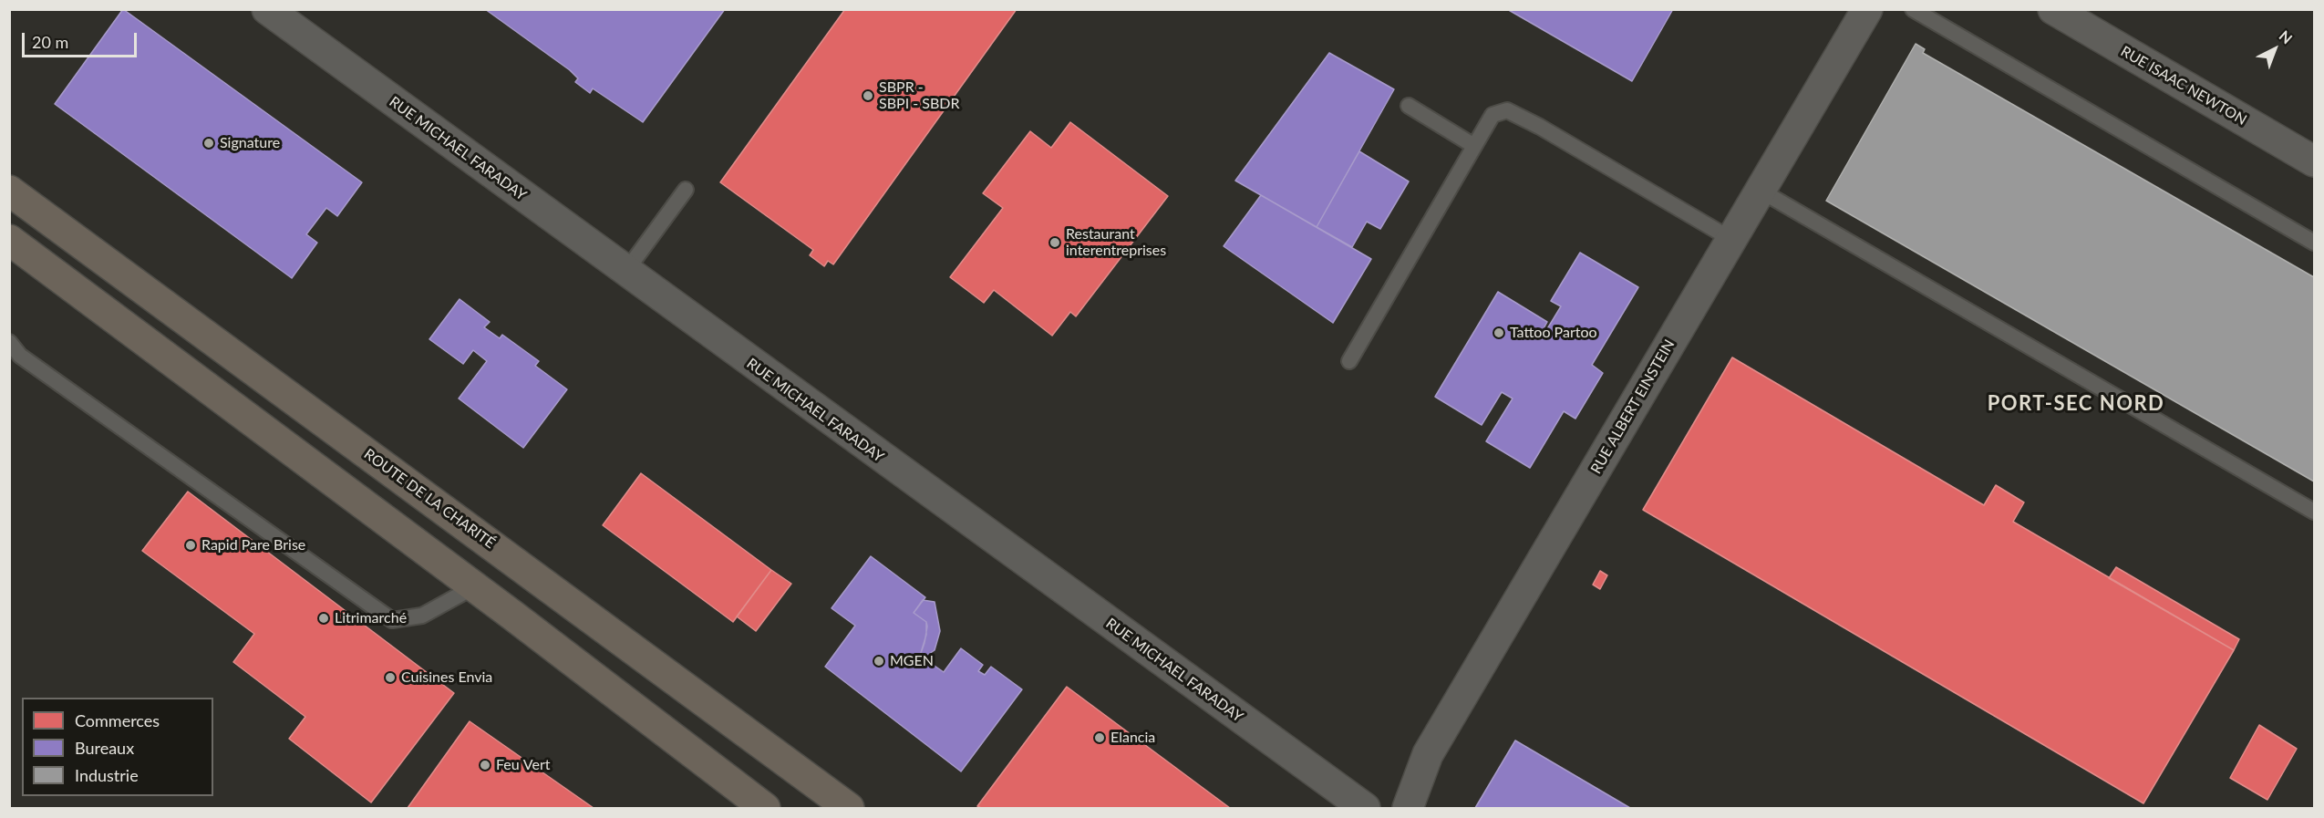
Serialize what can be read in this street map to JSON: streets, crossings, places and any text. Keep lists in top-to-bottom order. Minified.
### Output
{"streets":{"main road":["ROUTE DE LA CHARITÉ"],"street":["RUE ISAAC NEWTON","RUE MICHAEL FARADAY","RUE ALBERT EINSTEIN"]},"districts":["PORT-SEC NORD"],"places":["SBPR - SBPI - SBDR","Signature","Restaurant interentreprises","Tattoo Partoo","Rapid Pare Brise","Litrimarché","MGEN","Cuisines Envia","Elancia","Feu Vert"],"legend":["Commerces","Bureaux","Industrie"],"scale_bar":"20 m","north":"top right"}
